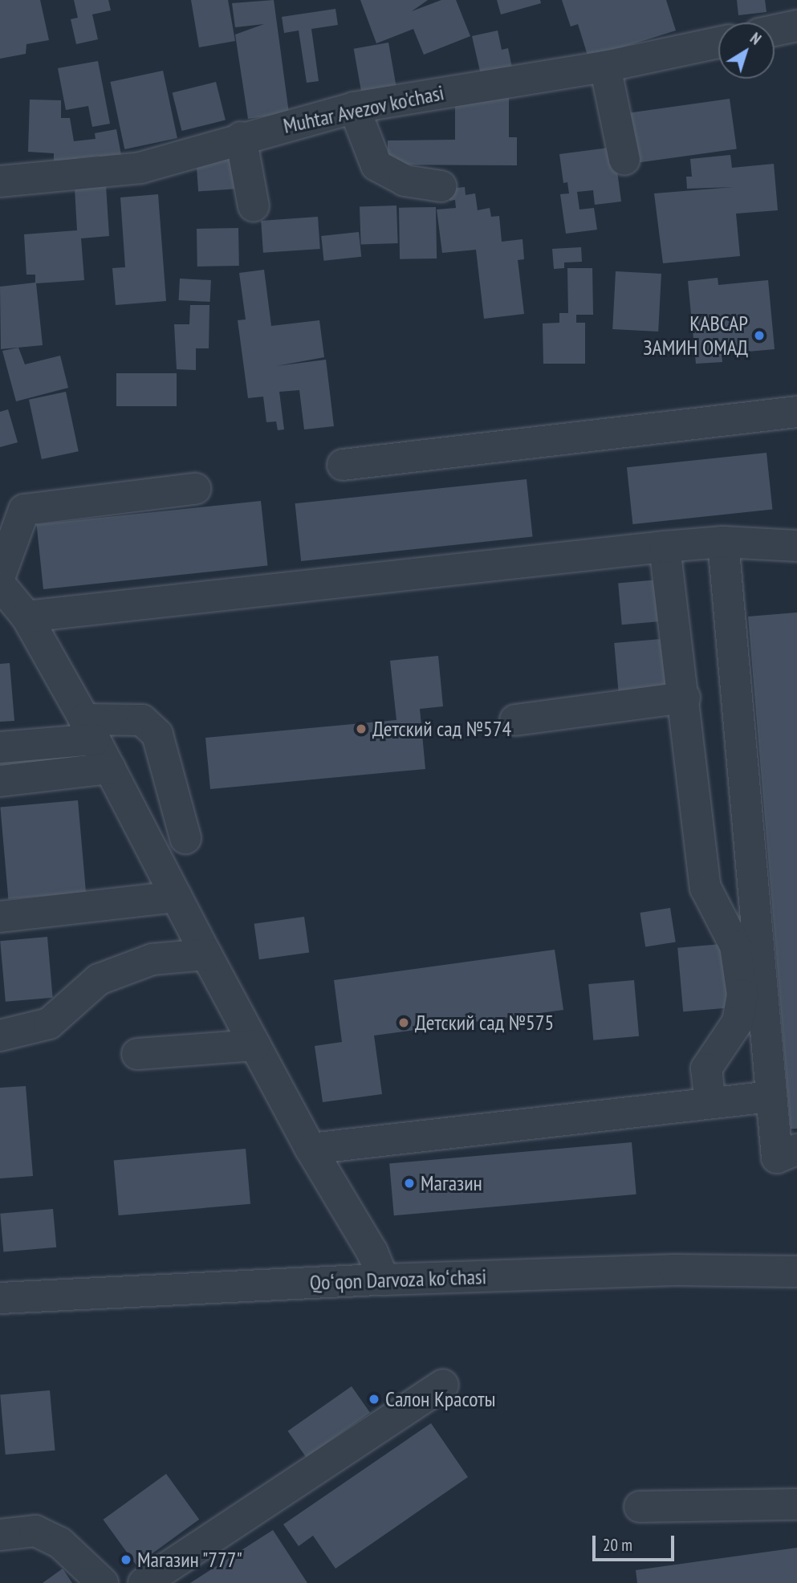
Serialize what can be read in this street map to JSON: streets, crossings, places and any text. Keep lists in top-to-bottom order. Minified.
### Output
{"streets":{"street":["Muhtar Avezov ko'chasi","Qoʻqon Darvoza koʻchasi"]},"places":["КАВСАР ЗАМИН ОМАД","Детский сад №574","Детский сад №575","Магазин","Салон Красоты","Магазин \"777\""],"scale_bar":"20 m","north":"top right"}
